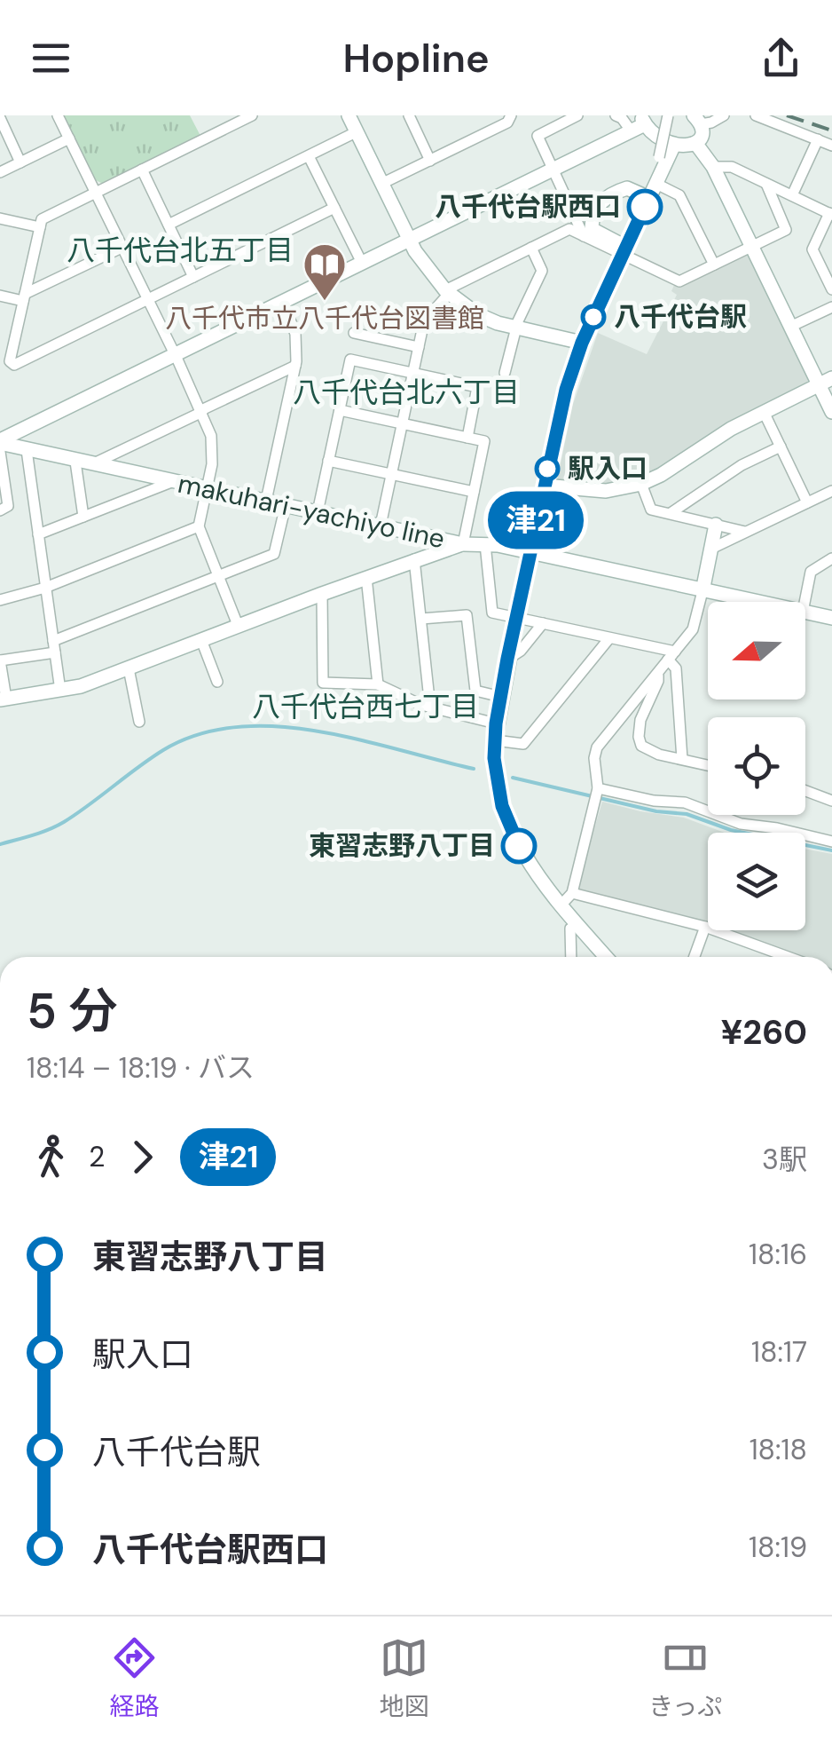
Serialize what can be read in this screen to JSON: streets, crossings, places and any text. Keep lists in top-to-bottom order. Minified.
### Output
{"streets":{"street":["makuhari-yachiyo line"]},"districts":["八千代台北五丁目","八千代台北六丁目","八千代台西七丁目"],"places":{"other":["八千代台駅西口","八千代台駅","駅入口","東習志野八丁目"],"library":["八千代市立八千代台図書館"]},"lines":["bus line 津21"],"north":"left","page":{"header":"Hopline","on_map":"津21","heading":["5 分","18:14 – 18:19 · バス","¥260"],"legs":["2","津21","3駅"],"list":[{"name":"東習志野八丁目","value":"18:16"},{"name":"駅入口","value":"18:17"},{"name":"八千代台駅","value":"18:18"},{"name":"八千代台駅西口","value":"18:19"}],"tabs":["経路","地図","きっぷ"]}}
